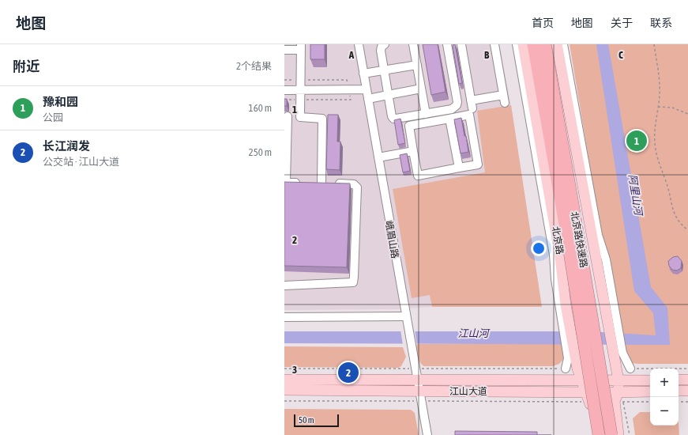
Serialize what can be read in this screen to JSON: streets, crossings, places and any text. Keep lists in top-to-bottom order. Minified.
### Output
{"streets":{"highway":["北京路快速路"],"main road":["北京路","江山大道"],"street":["峨眉山路"]},"crossings":[["峨眉山路","江山大道"],["北京路","江山大道"]],"water":["阿里山河","江山河"],"scale_bar":"50 m","page":{"header":"地图","nav":["首页","地图","关于","联系"],"heading":["附近","2个结果"],"list":[{"mark":"1","name":"豫和园","note":"公园","value":"160 m"},{"mark":"2","name":"长江润发","note":"公交站 · 江山大道","value":"250 m"}],"pins":["1","2"],"map_buttons":["+","−"],"scale":"50 m"},"grid":{"columns":["A","B","C"],"rows":["1","2","3"]}}
